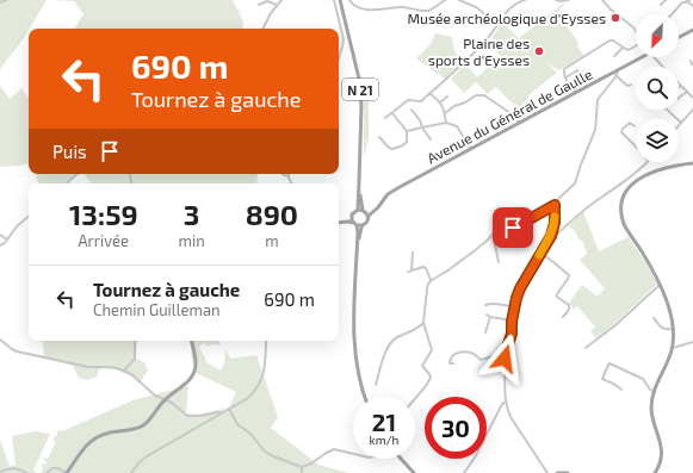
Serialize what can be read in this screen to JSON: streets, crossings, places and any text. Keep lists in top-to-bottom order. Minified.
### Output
{"streets":{"main road":["N 21","Avenue du Général de Gaulle"]},"crossings":[["N 21","Avenue du Général de Gaulle"]],"places":["Musée archéologique d'Eysses","Plaine des sports d'Eysses"],"north":"bottom left","page":{"turn":["690 m","Tournez à gauche"],"then":"Puis","eta":["13:59","Arrivée","3","min","890","m"],"list":[{"name":"Tournez à gauche","note":"Chemin Guilleman","value":"690 m"}],"speed":"21 km/h","limit":"30"}}
